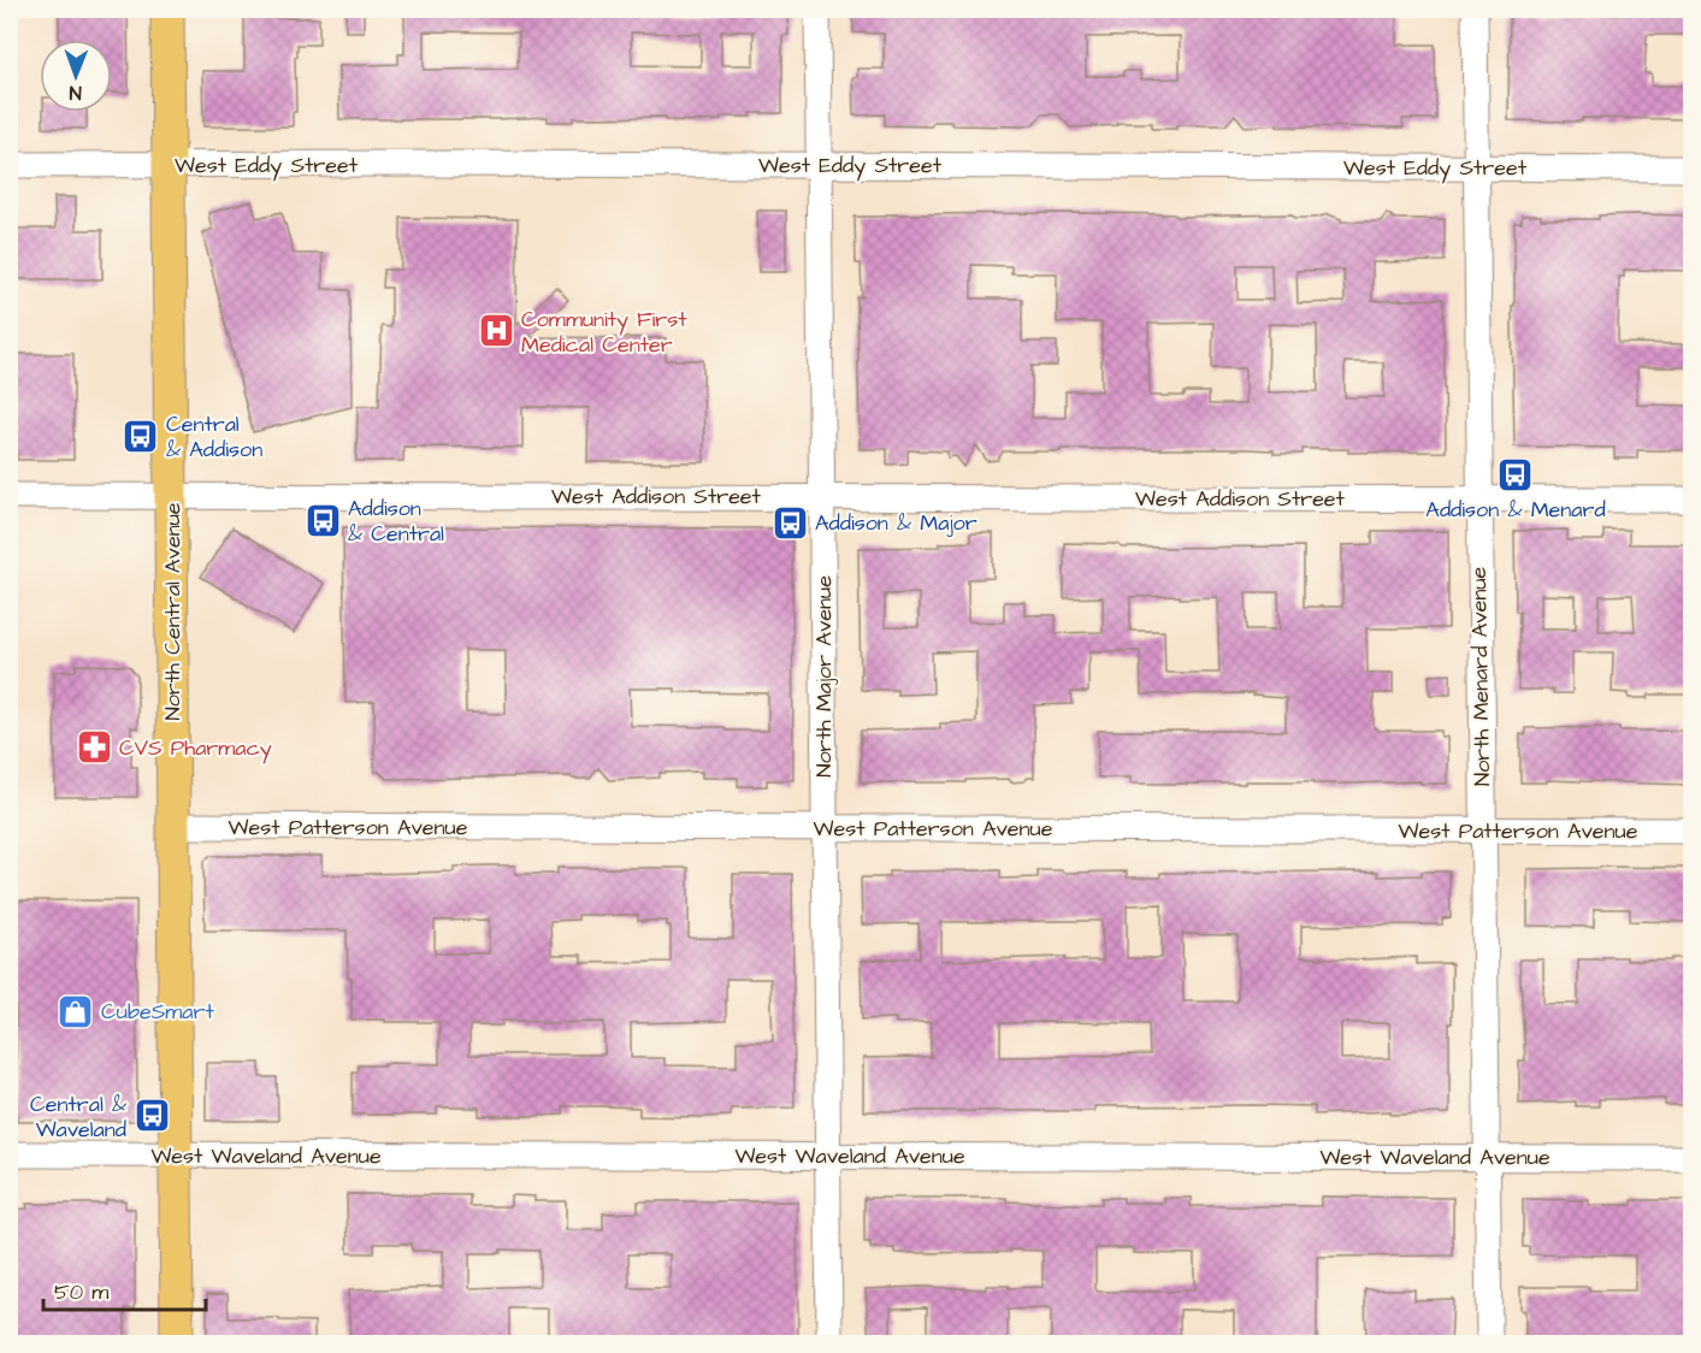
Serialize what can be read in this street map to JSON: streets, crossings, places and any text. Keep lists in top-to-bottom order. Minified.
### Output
{"streets":{"main road":["North Central Avenue"],"street":["West Eddy Street","West Addison Street","North Major Avenue","North Menard Avenue","West Patterson Avenue","West Waveland Avenue"]},"crossings":[["West Eddy Street","North Central Avenue"],["West Eddy Street","North Major Avenue"],["West Eddy Street","North Menard Avenue"],["West Addison Street","North Central Avenue"],["West Addison Street","North Major Avenue"],["West Addison Street","North Menard Avenue"],["North Central Avenue","West Patterson Avenue"],["North Central Avenue","West Waveland Avenue"],["North Major Avenue","West Patterson Avenue"],["North Major Avenue","West Waveland Avenue"],["North Menard Avenue","West Patterson Avenue"],["North Menard Avenue","West Waveland Avenue"]],"places":{"hospital":["Community First Medical Center"],"bus stop":["Central & Addison","Addison & Menard","Addison & Central","Addison & Major","Central & Waveland"],"pharmacy":["CVS Pharmacy"],"shop":["CubeSmart"]},"scale_bar":"50 m","north":"bottom"}
